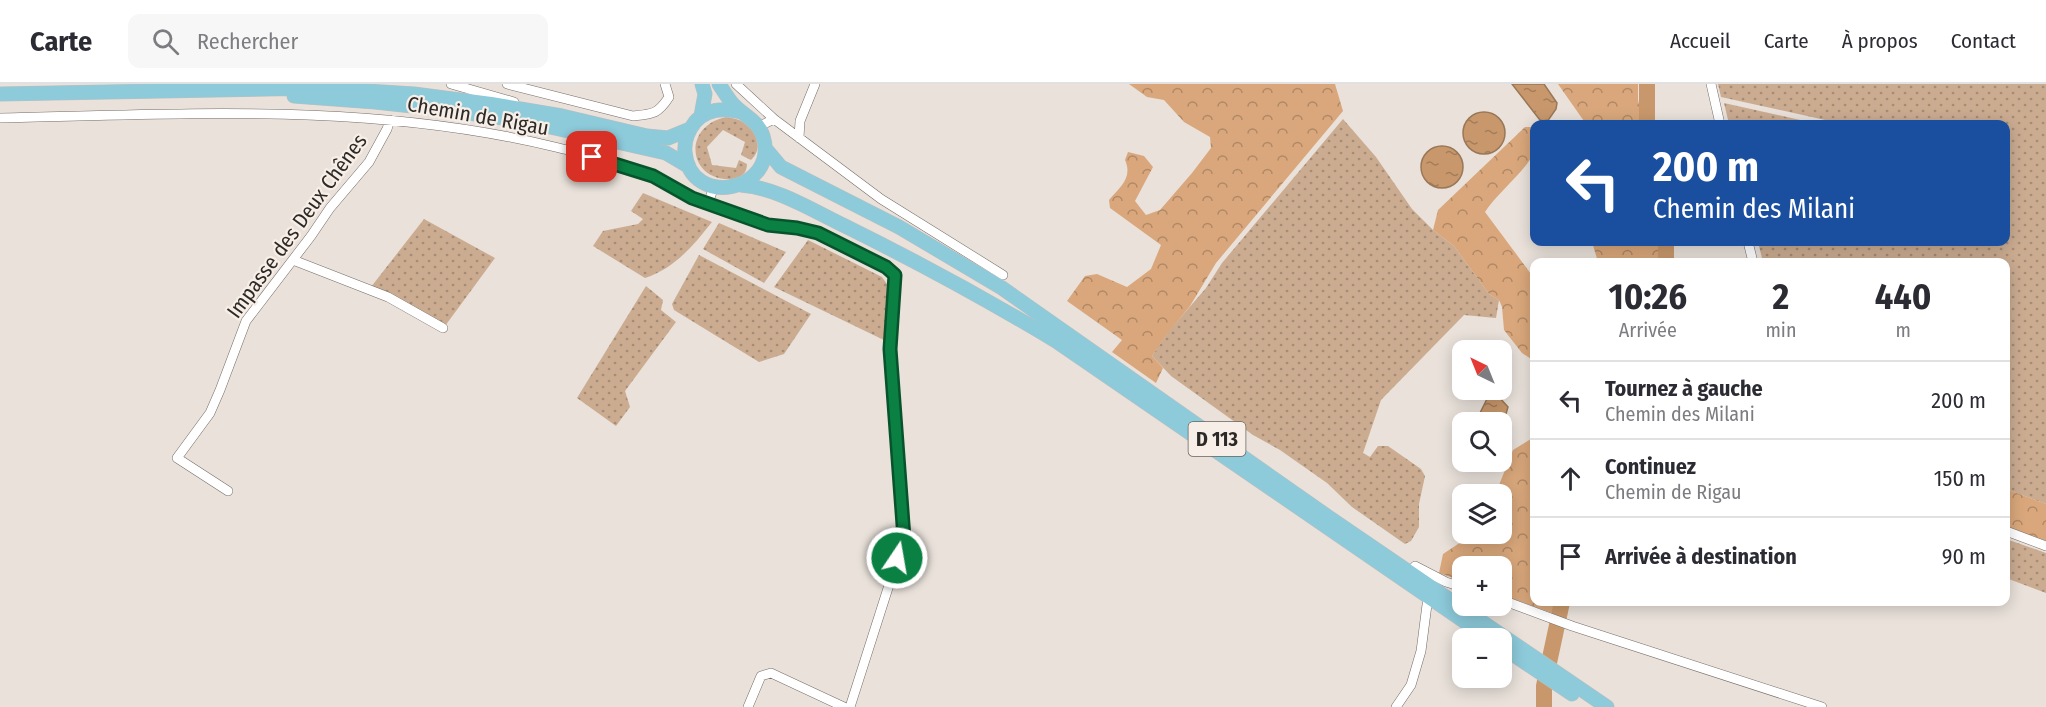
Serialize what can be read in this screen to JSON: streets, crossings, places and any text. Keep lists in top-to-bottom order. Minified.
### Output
{"streets":{"main road":["D 113"],"street":["Chemin de Rigau","Impasse des Deux Chênes"]},"crossings":[["Chemin de Rigau","Impasse des Deux Chênes"]],"north":"top left","page":{"header":"Carte","search":"Rechercher","nav":["Accueil","Carte","À propos","Contact"],"turn":["200 m","Chemin des Milani"],"eta":["10:26","Arrivée","2","min","440","m"],"map_buttons":["+","−"],"list":[{"name":"Tournez à gauche","note":"Chemin des Milani","value":"200 m"},{"name":"Continuez","note":"Chemin de Rigau","value":"150 m"},{"name":"Arrivée à destination","value":"90 m"}]}}
